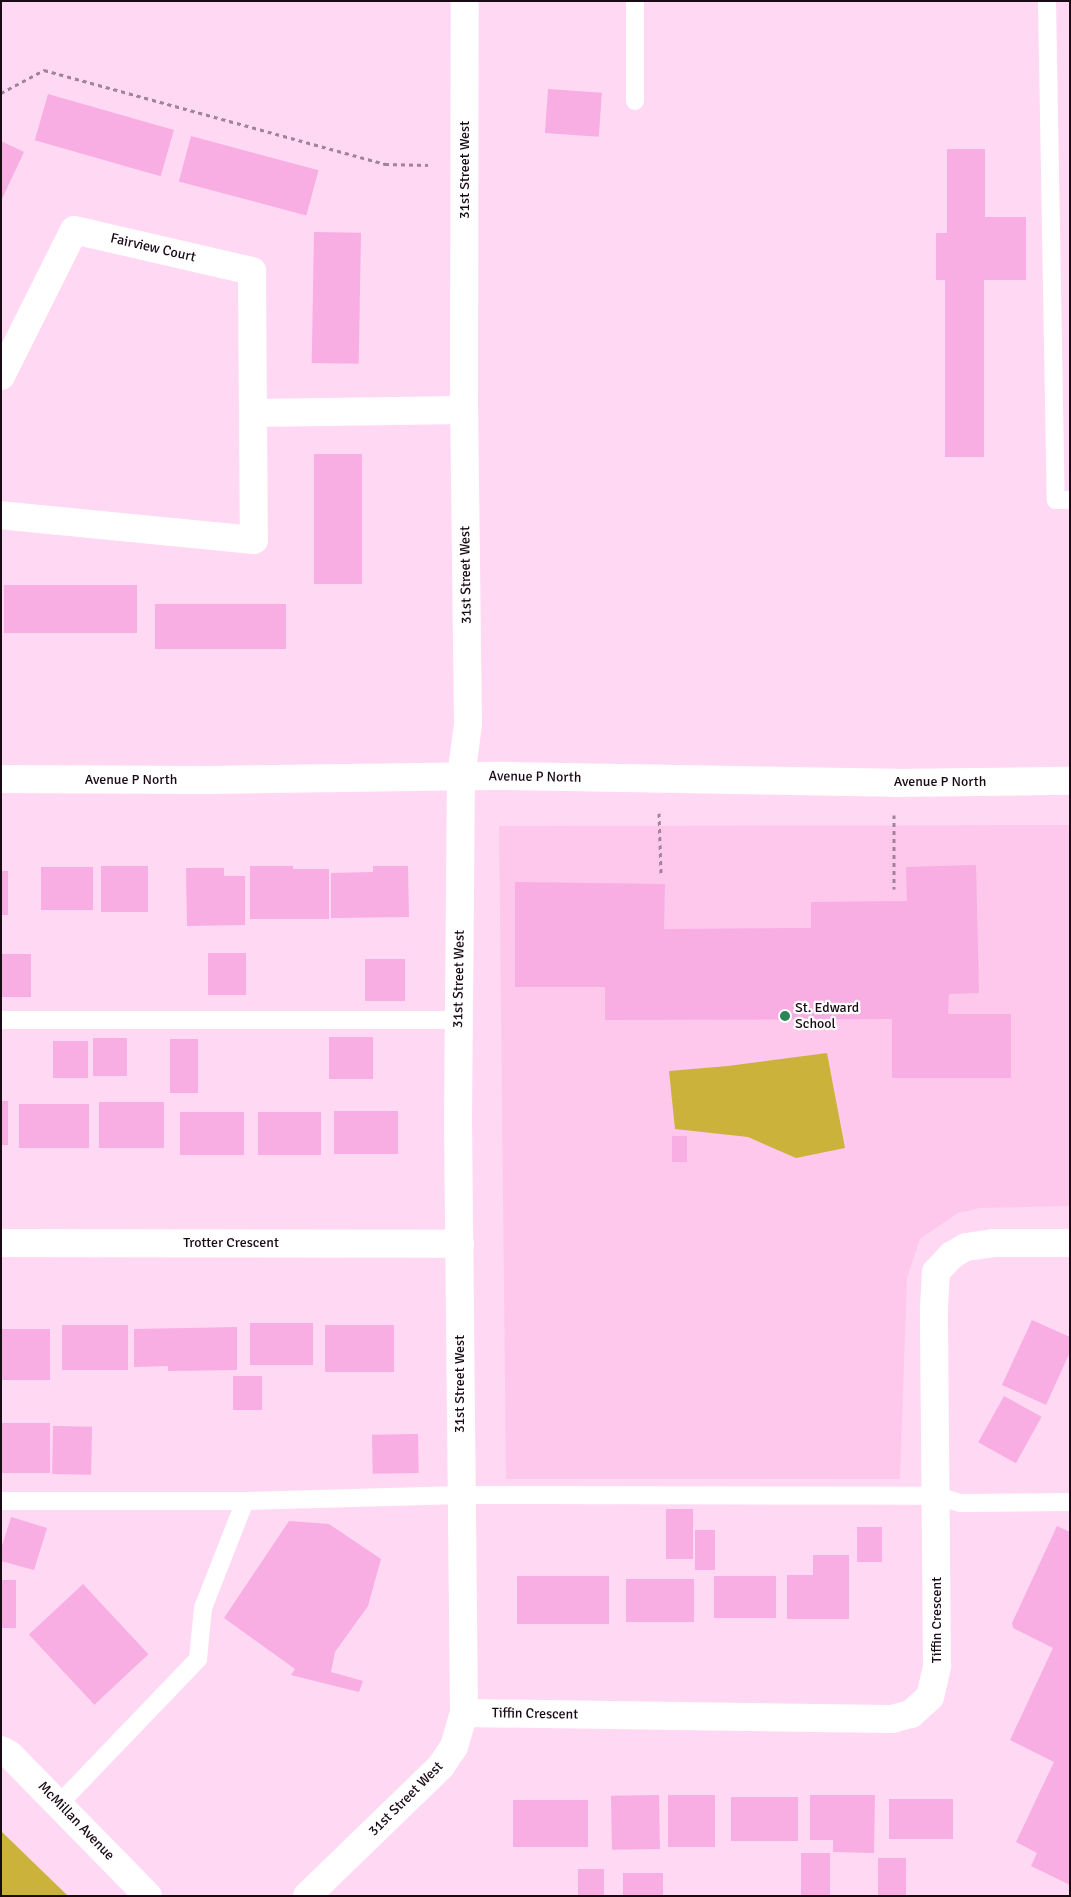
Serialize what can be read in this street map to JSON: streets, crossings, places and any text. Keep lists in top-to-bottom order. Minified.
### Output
{"streets":{"street":["31st Street West","Fairview Court","Avenue P North","Trotter Crescent","Tiffin Crescent","McMillan Avenue"]},"crossings":[["31st Street West","Avenue P North"],["31st Street West","Trotter Crescent"],["31st Street West","Tiffin Crescent"]],"places":["St. Edward School"]}
